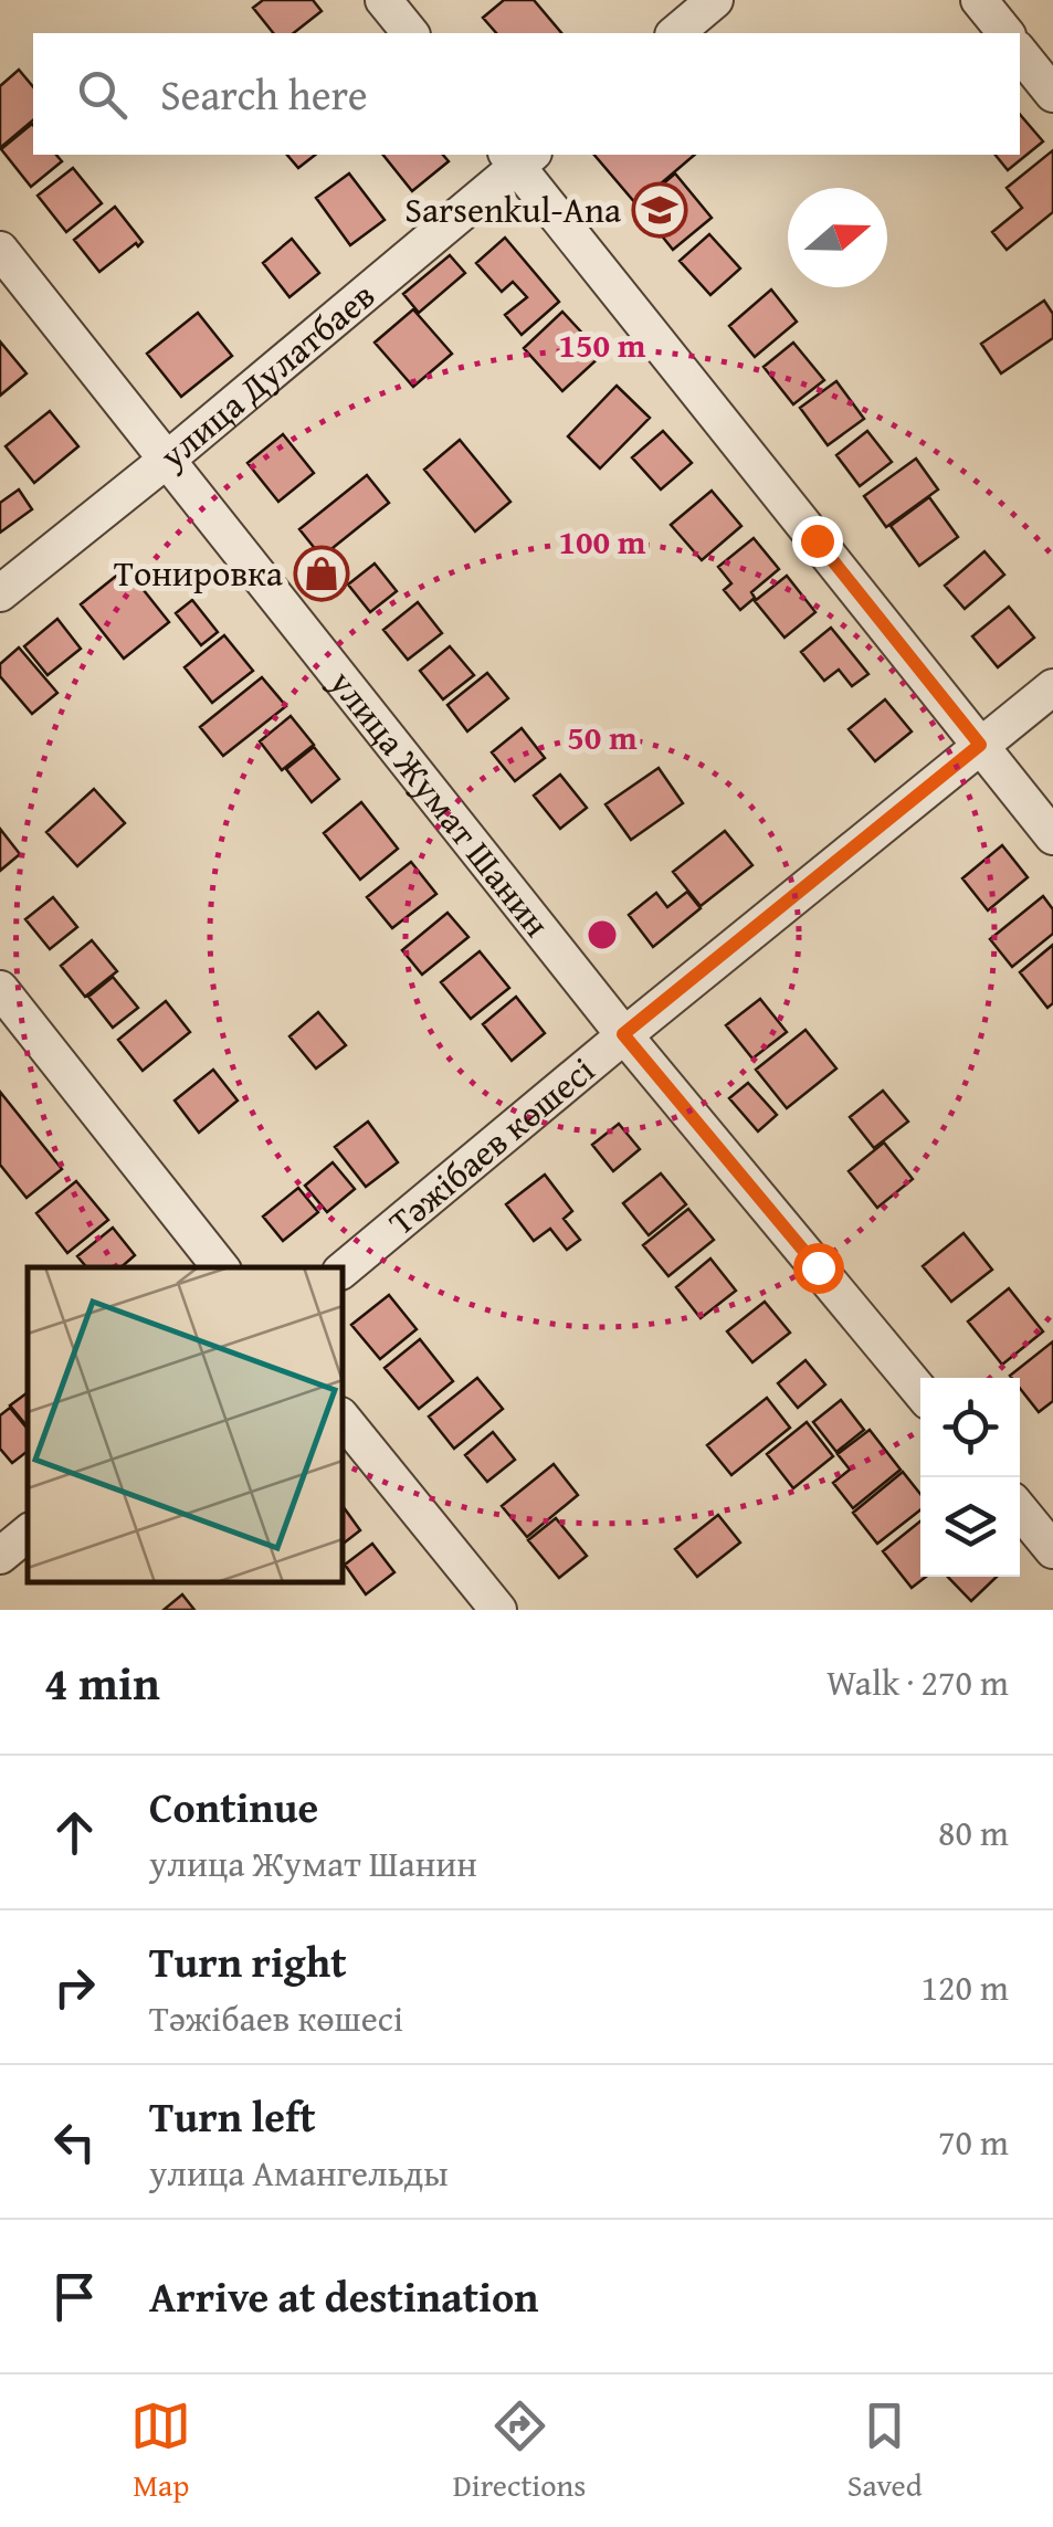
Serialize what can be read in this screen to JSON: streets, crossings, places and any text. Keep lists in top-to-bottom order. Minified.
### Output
{"streets":{"street":["улица Дулатбаев","улица Жумат Шанин","Тәжібаев көшесі"]},"crossings":[["улица Дулатбаев","улица Жумат Шанин"],["улица Жумат Шанин","Тәжібаев көшесі"]],"places":{"school or university":["Sarsenkul-Ana"],"shop":["Тонировка"]},"north":"right","page":{"search":"Search here","heading":["4 min","Walk · 270 m"],"list":[["Continue","улица Жумат Шанин","80 m"],["Turn right","Тәжібаев көшесі","120 m"],["Turn left","улица Амангельды","70 m"],"Arrive at destination"],"nav":["Map","Directions","Saved"]},"rings":["150 m","100 m","50 m"]}
